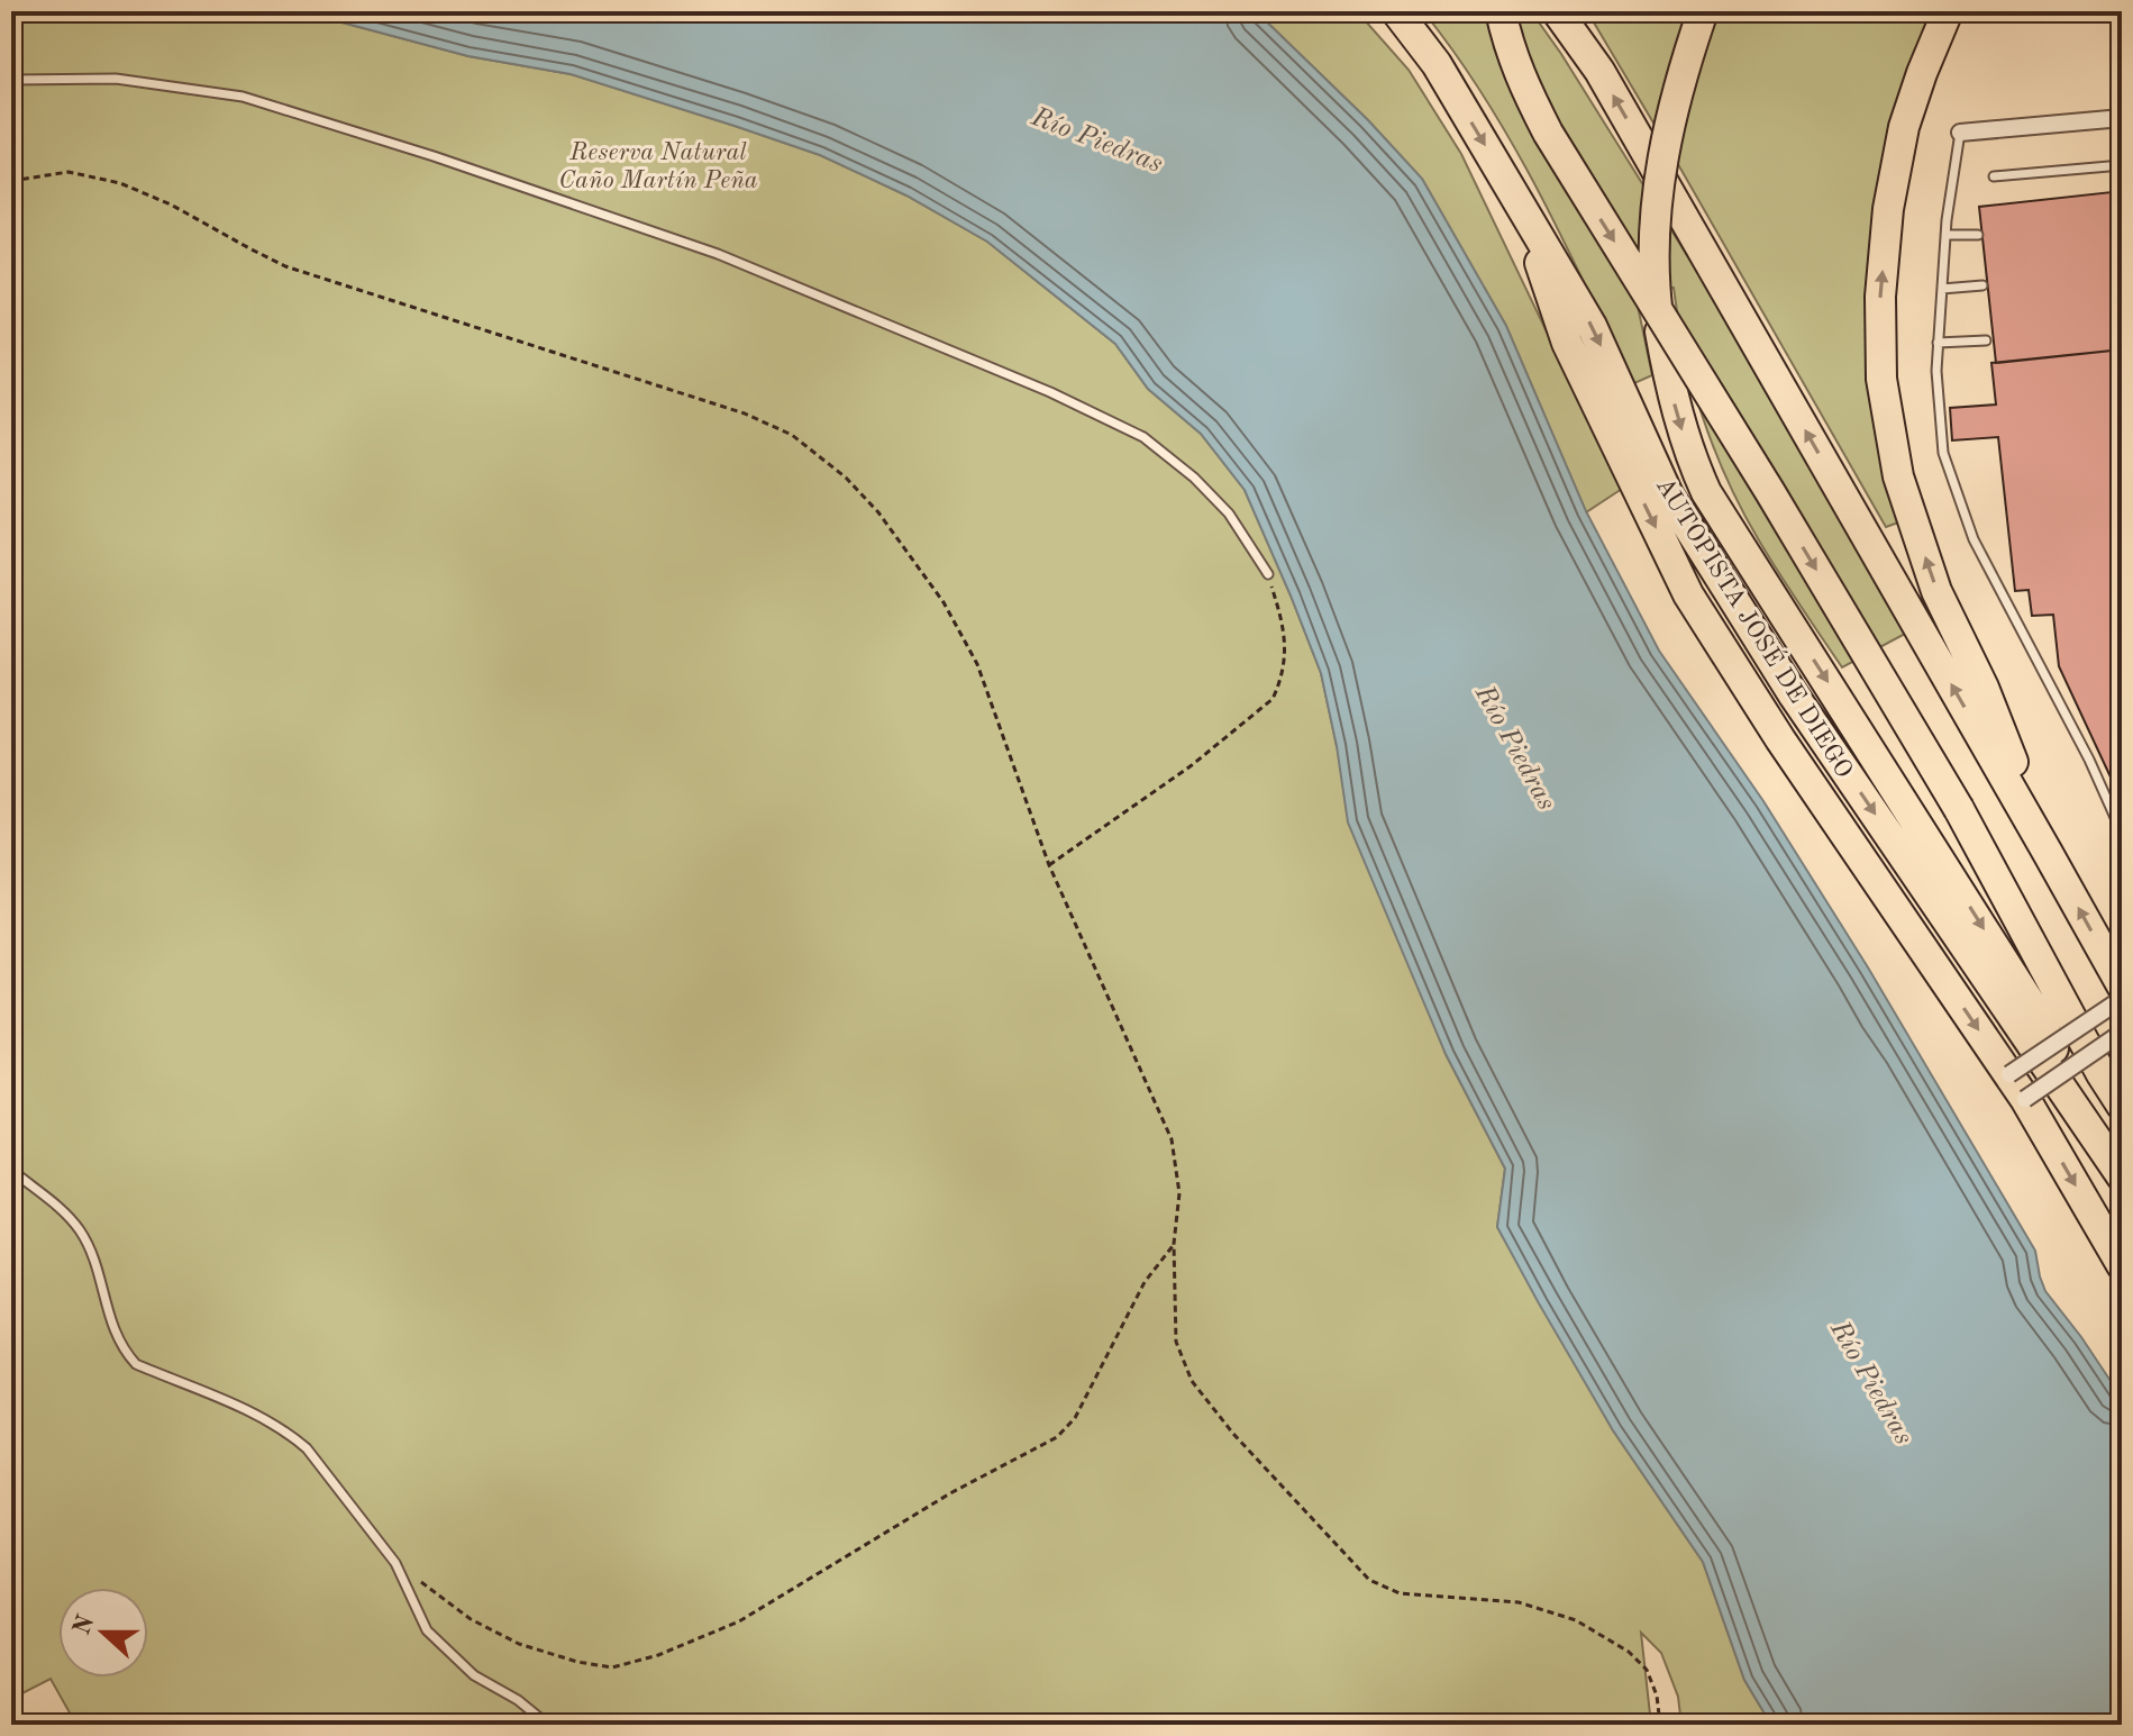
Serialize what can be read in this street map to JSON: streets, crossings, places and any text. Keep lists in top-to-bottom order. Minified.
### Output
{"streets":{"highway":["AUTOPISTA JOSÉ DE DIEGO"]},"water":["Río Piedras"],"parks":["Reserva Natural Caño Martín Peña"],"north":"left"}
